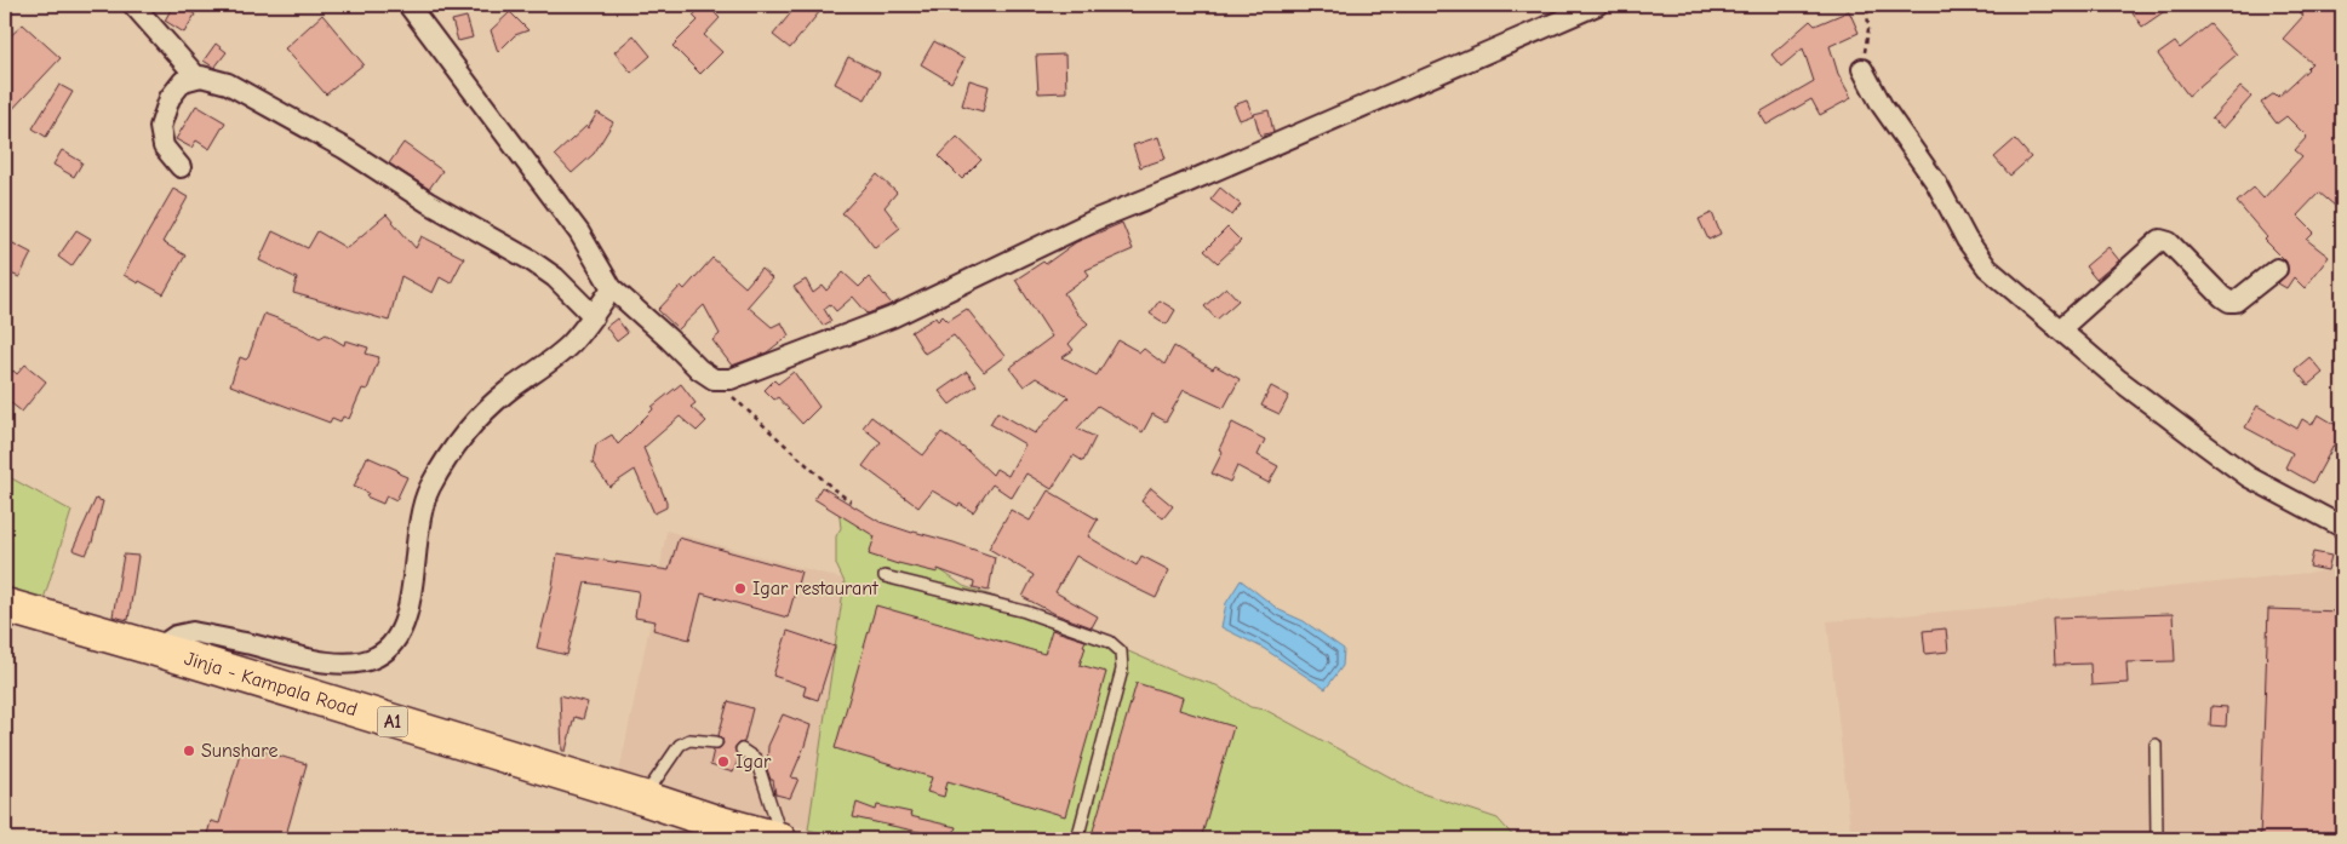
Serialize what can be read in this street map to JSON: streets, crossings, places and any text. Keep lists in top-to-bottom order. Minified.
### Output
{"streets":{"highway":["Jinja - Kampala Road","A1"]},"places":["Igar restaurant","Sunshare","Igar"]}
